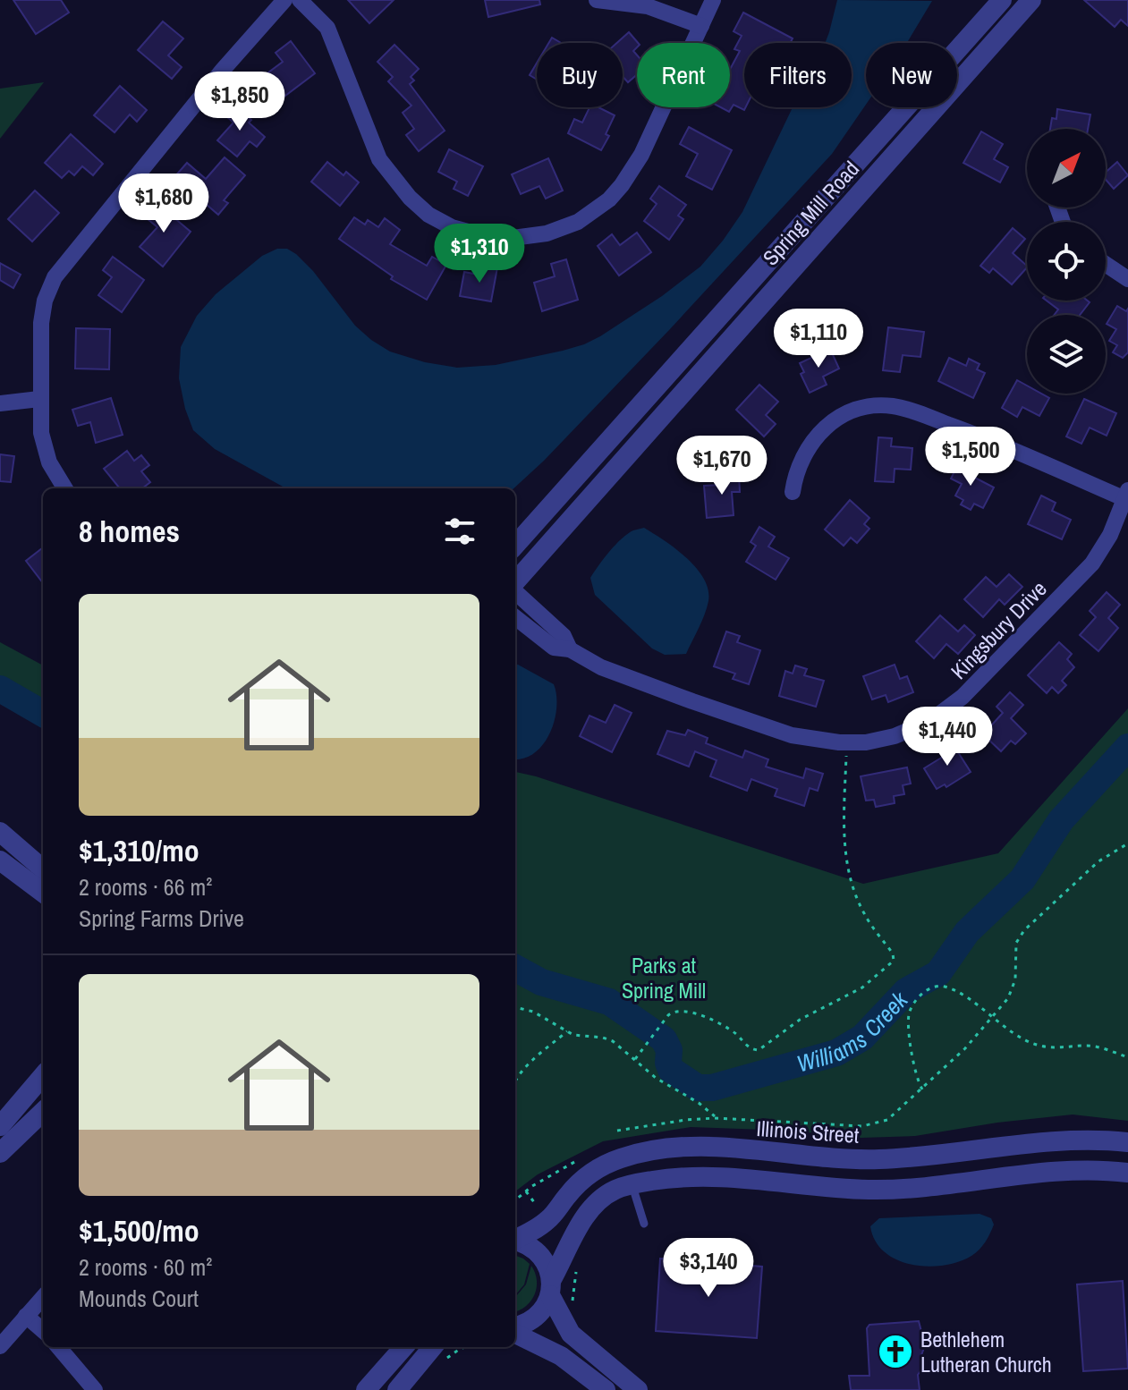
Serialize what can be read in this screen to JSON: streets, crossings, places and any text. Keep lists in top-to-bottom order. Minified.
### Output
{"streets":{"street":["Spring Mill Road","Kingsbury Drive","Illinois Street"]},"water":["Williams Creek"],"parks":["Parks at Spring Mill"],"places":{"church":["Bethlehem Lutheran Church"]},"north":"top right","page":{"chip":["Buy","Rent","Filters","New"],"price":["$1,850","$1,680","$1,310","$1,110","$1,500","$1,670","$1,440","$3,140"],"heading":"8 homes","list":[{"name":"$1,310/mo","note":"2 rooms · 66 m² · Spring Farms Drive"},{"name":"$1,500/mo","note":"2 rooms · 60 m² · Mounds Court"}]}}
